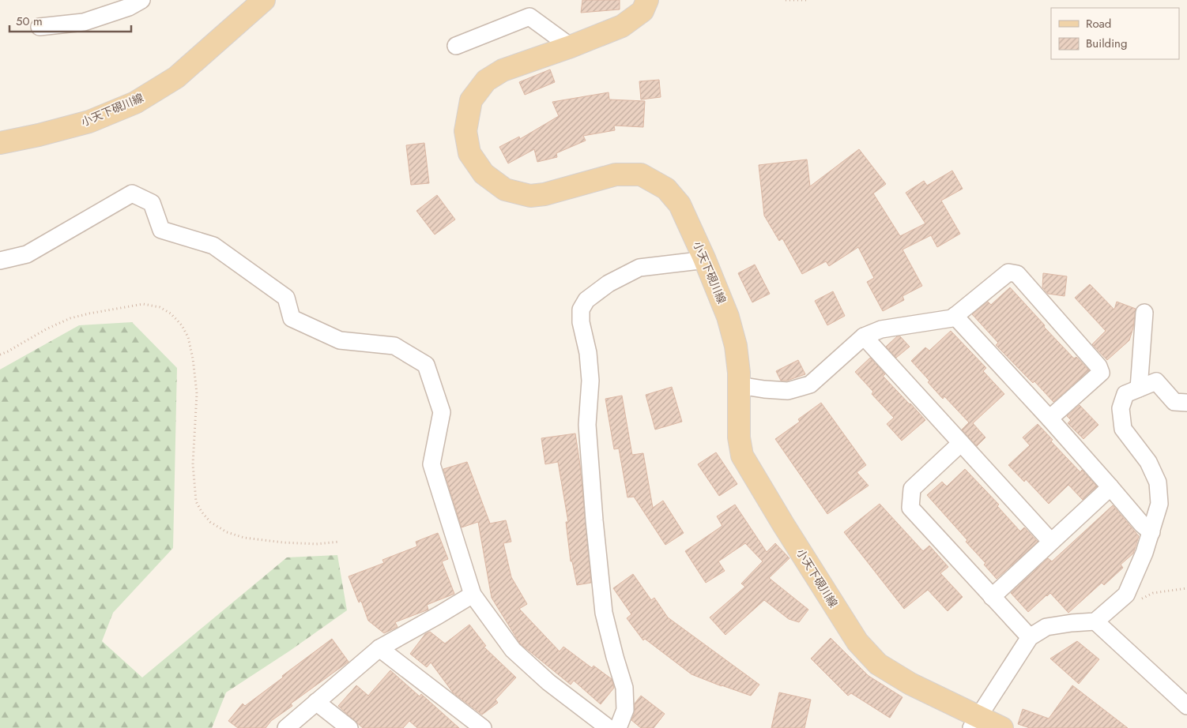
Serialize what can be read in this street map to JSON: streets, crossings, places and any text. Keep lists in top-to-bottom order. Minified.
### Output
{"streets":{"main road":["小天下硯川線"]},"legend":["Road","Building"],"scale_bar":"50 m"}
